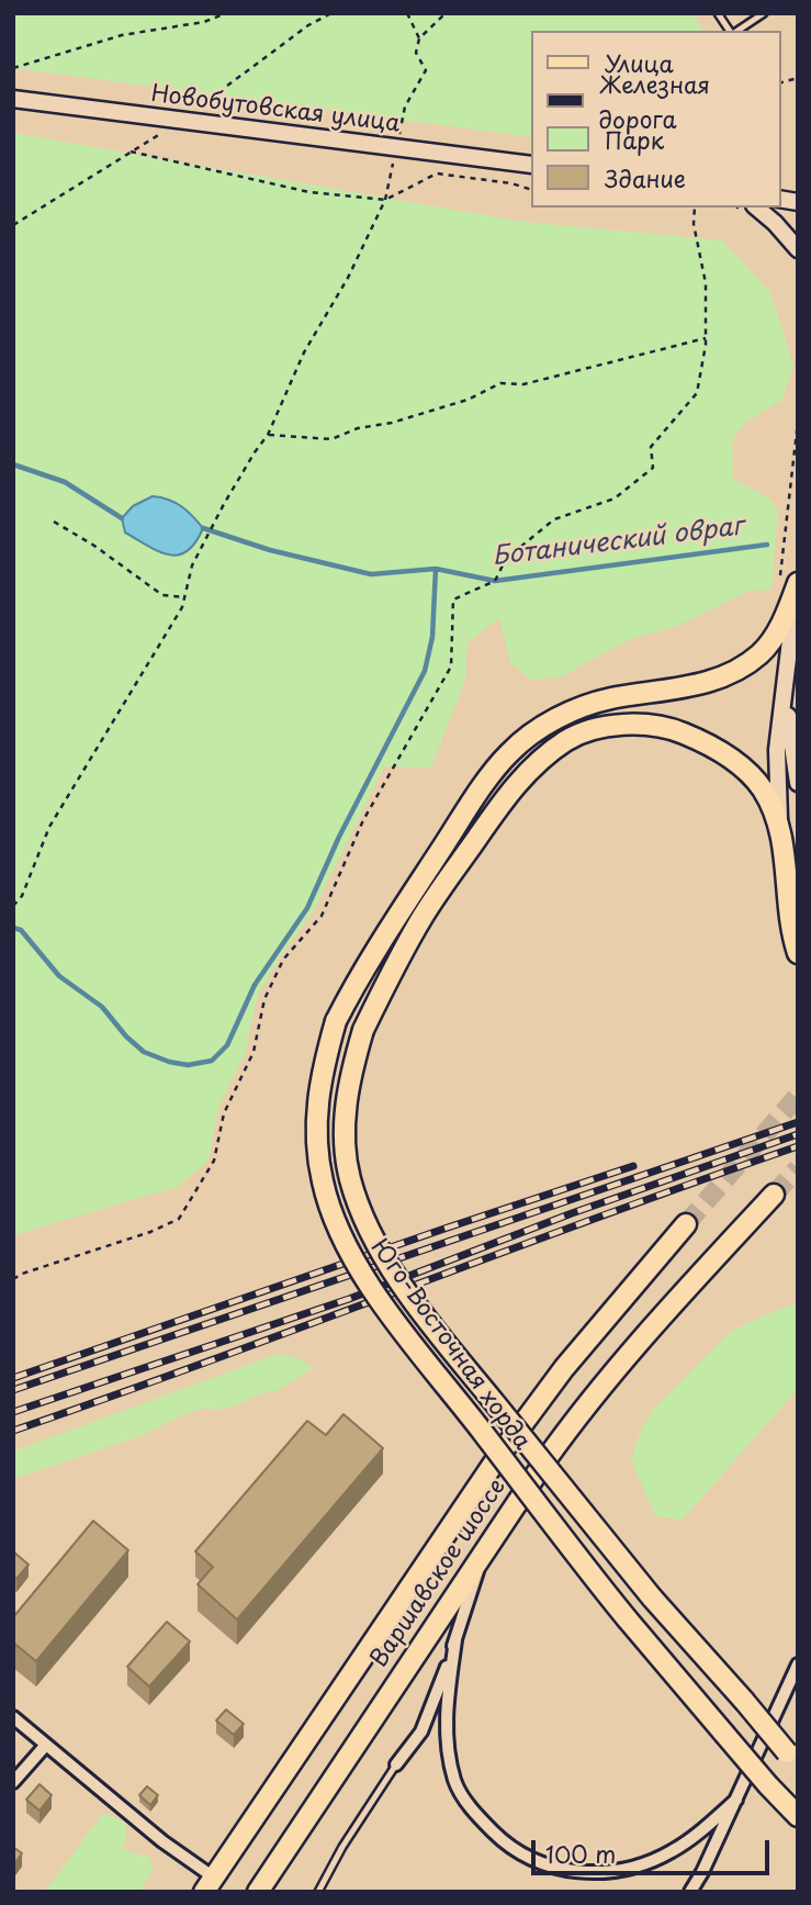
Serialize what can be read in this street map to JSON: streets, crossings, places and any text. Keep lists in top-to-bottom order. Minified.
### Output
{"streets":{"main road":["Юго-Восточная хорда","Варшавское шоссе"],"street":["Новобутовская улица"]},"water":["Ботанический овраг"],"legend":["Улица","Железная дорога","Парк","Здание"],"scale_bar":"100 m"}
